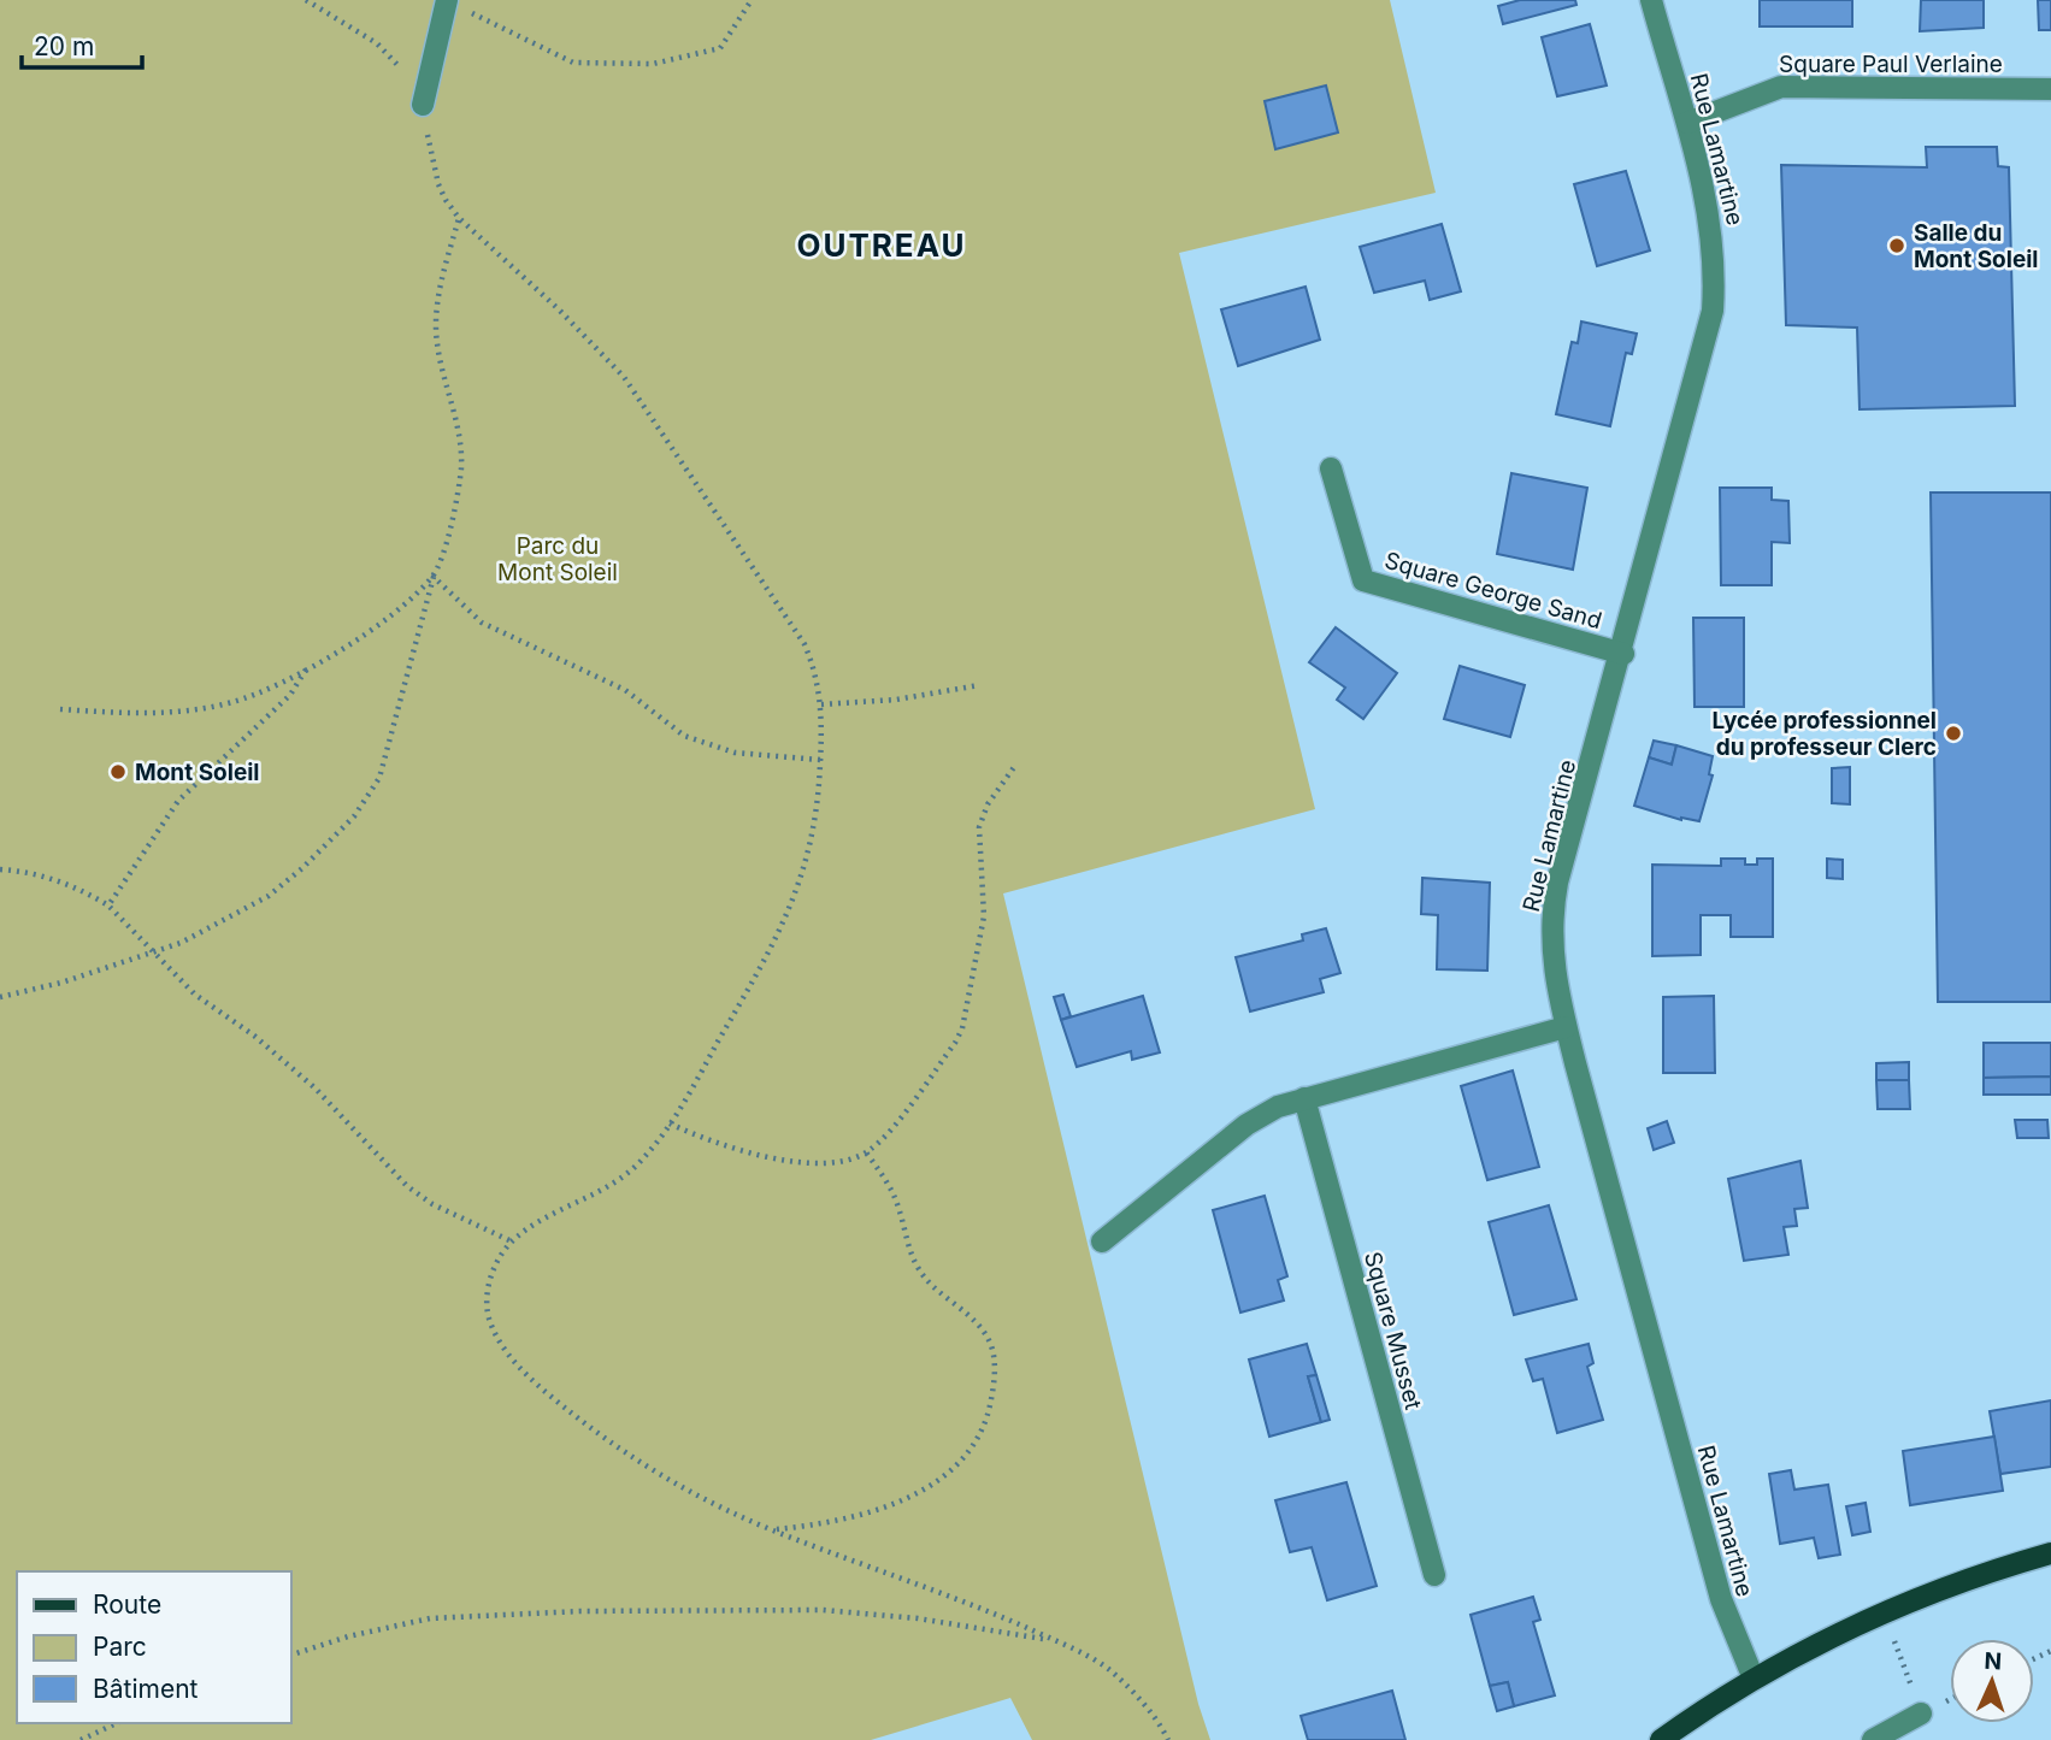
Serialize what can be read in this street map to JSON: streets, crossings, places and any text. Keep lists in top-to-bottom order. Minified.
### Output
{"streets":{"street":["Square Paul Verlaine","Rue Lamartine","Square George Sand","Square Musset"]},"crossings":[["Square Paul Verlaine","Rue Lamartine"],["Rue Lamartine","Square George Sand"]],"districts":["OUTREAU"],"parks":["Parc du Mont Soleil"],"places":["Salle du Mont Soleil","Lycée professionnel du professeur Clerc","Mont Soleil"],"legend":["Route","Parc","Bâtiment"],"scale_bar":"20 m","north":"top"}
